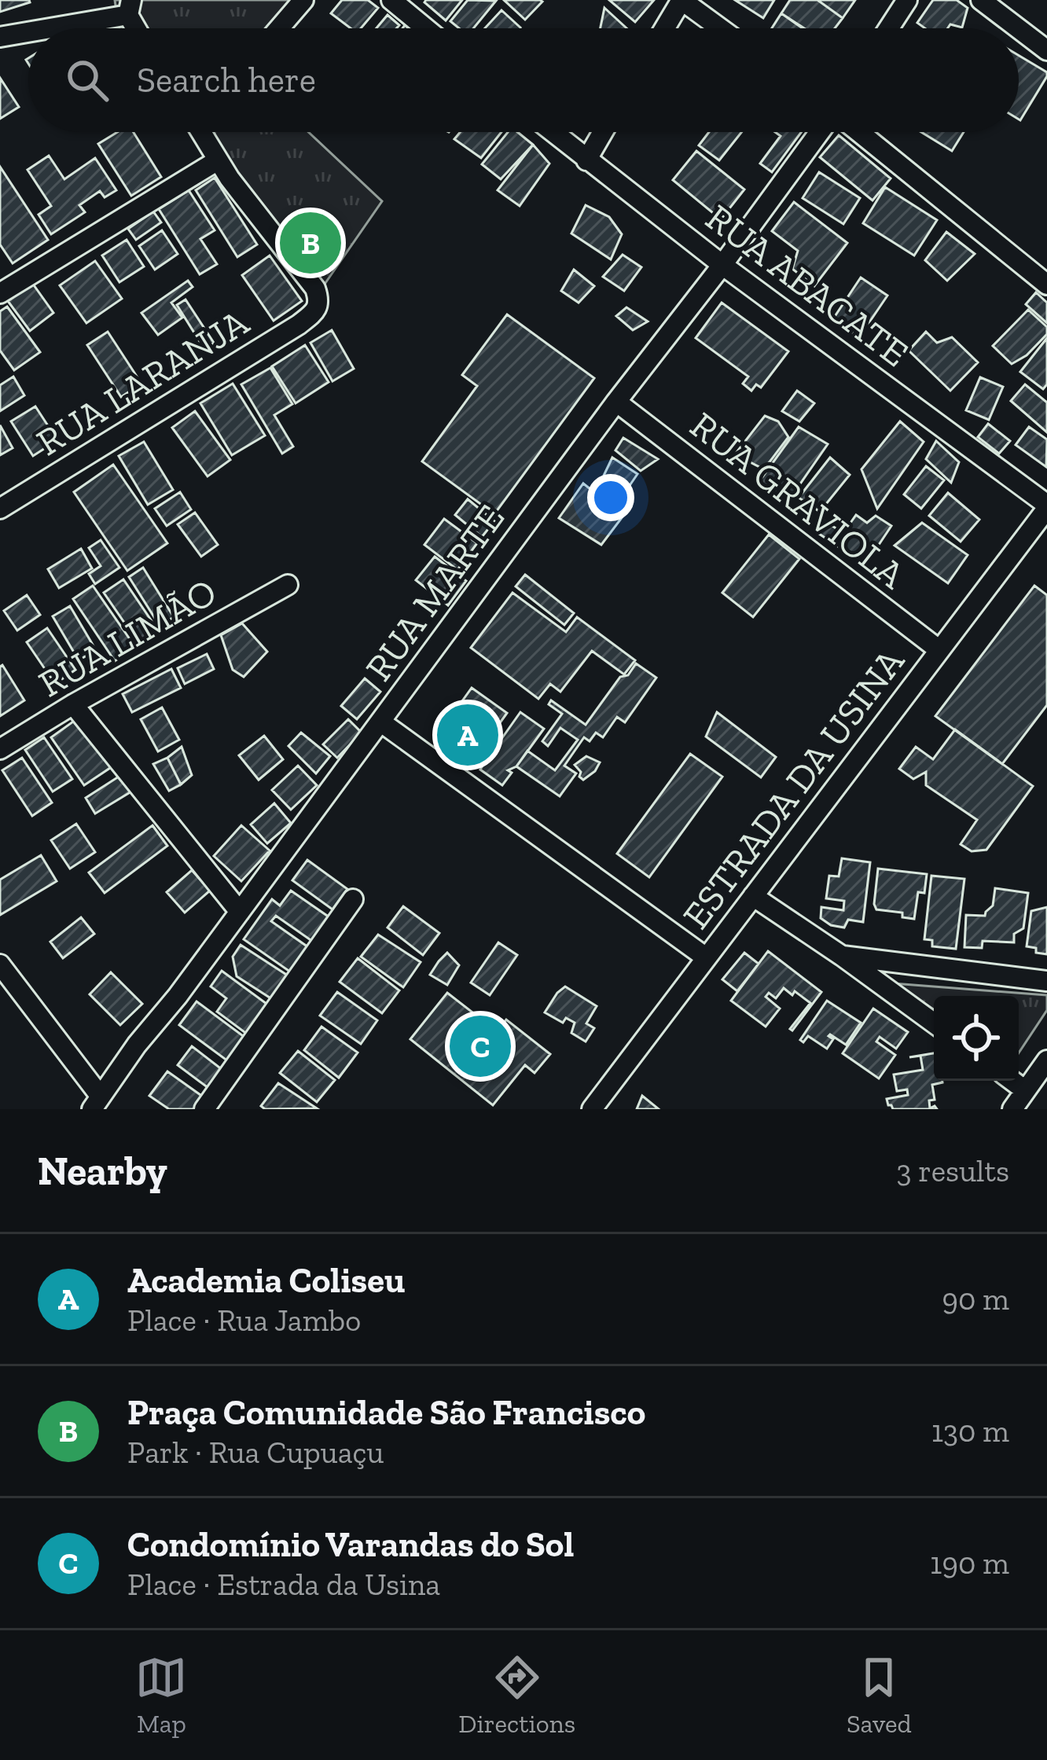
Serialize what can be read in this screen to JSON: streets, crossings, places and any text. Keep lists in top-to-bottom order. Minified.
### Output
{"streets":{"street":["RUA ABACATE","RUA LARANJA","RUA GRAVIOLA","RUA MARTE","RUA LIMÃO","ESTRADA DA USINA"]},"crossings":[["RUA ABACATE","RUA MARTE"],["RUA ABACATE","ESTRADA DA USINA"],["RUA GRAVIOLA","RUA MARTE"],["RUA GRAVIOLA","ESTRADA DA USINA"]],"page":{"search":"Search here","pins":["B","A","C"],"heading":["Nearby","3 results"],"list":[{"mark":"A","name":"Academia Coliseu","note":"Place · Rua Jambo","value":"90 m"},{"mark":"B","name":"Praça Comunidade São Francisco","note":"Park · Rua Cupuaçu","value":"130 m"},{"mark":"C","name":"Condomínio Varandas do Sol","note":"Place · Estrada da Usina","value":"190 m"}],"nav":["Map","Directions","Saved"]}}
